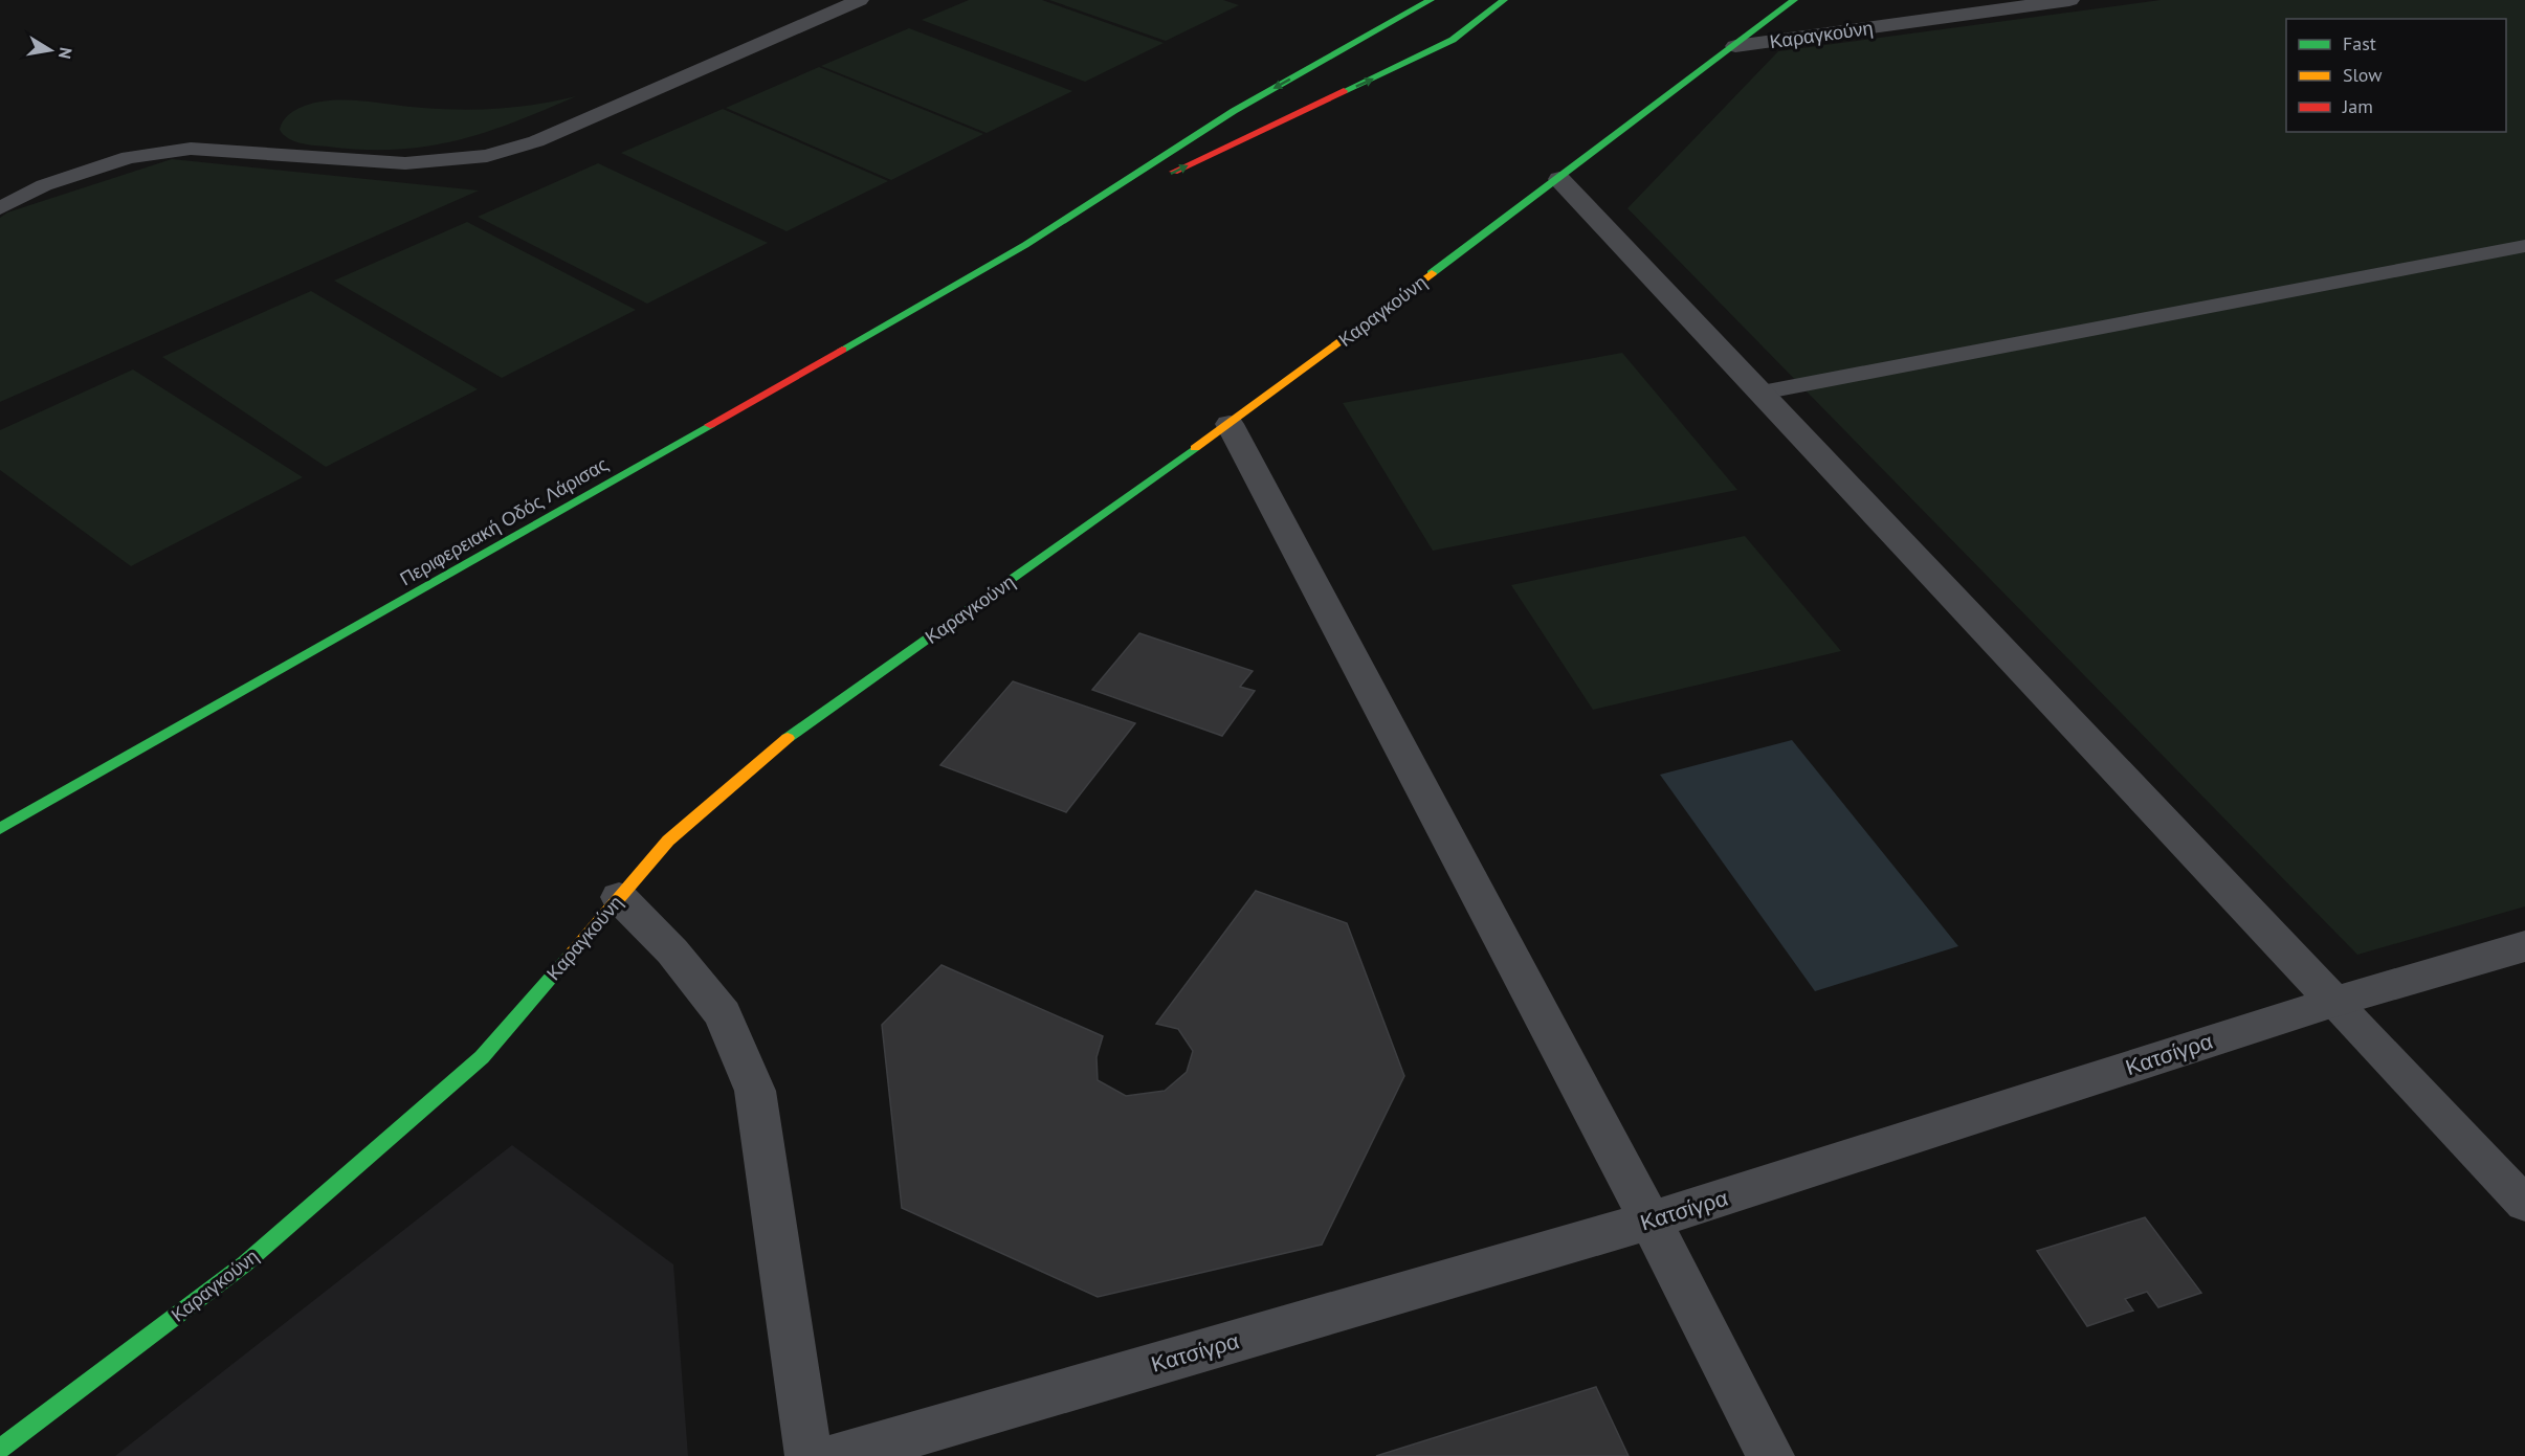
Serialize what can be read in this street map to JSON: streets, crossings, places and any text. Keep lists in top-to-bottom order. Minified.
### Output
{"streets":{"main road":["Καραγκούνη","Περιφερειακή Οδός Λάρισας"],"street":["Κατσίγρα"]},"legend":["Fast","Slow","Jam"],"north":"right"}
